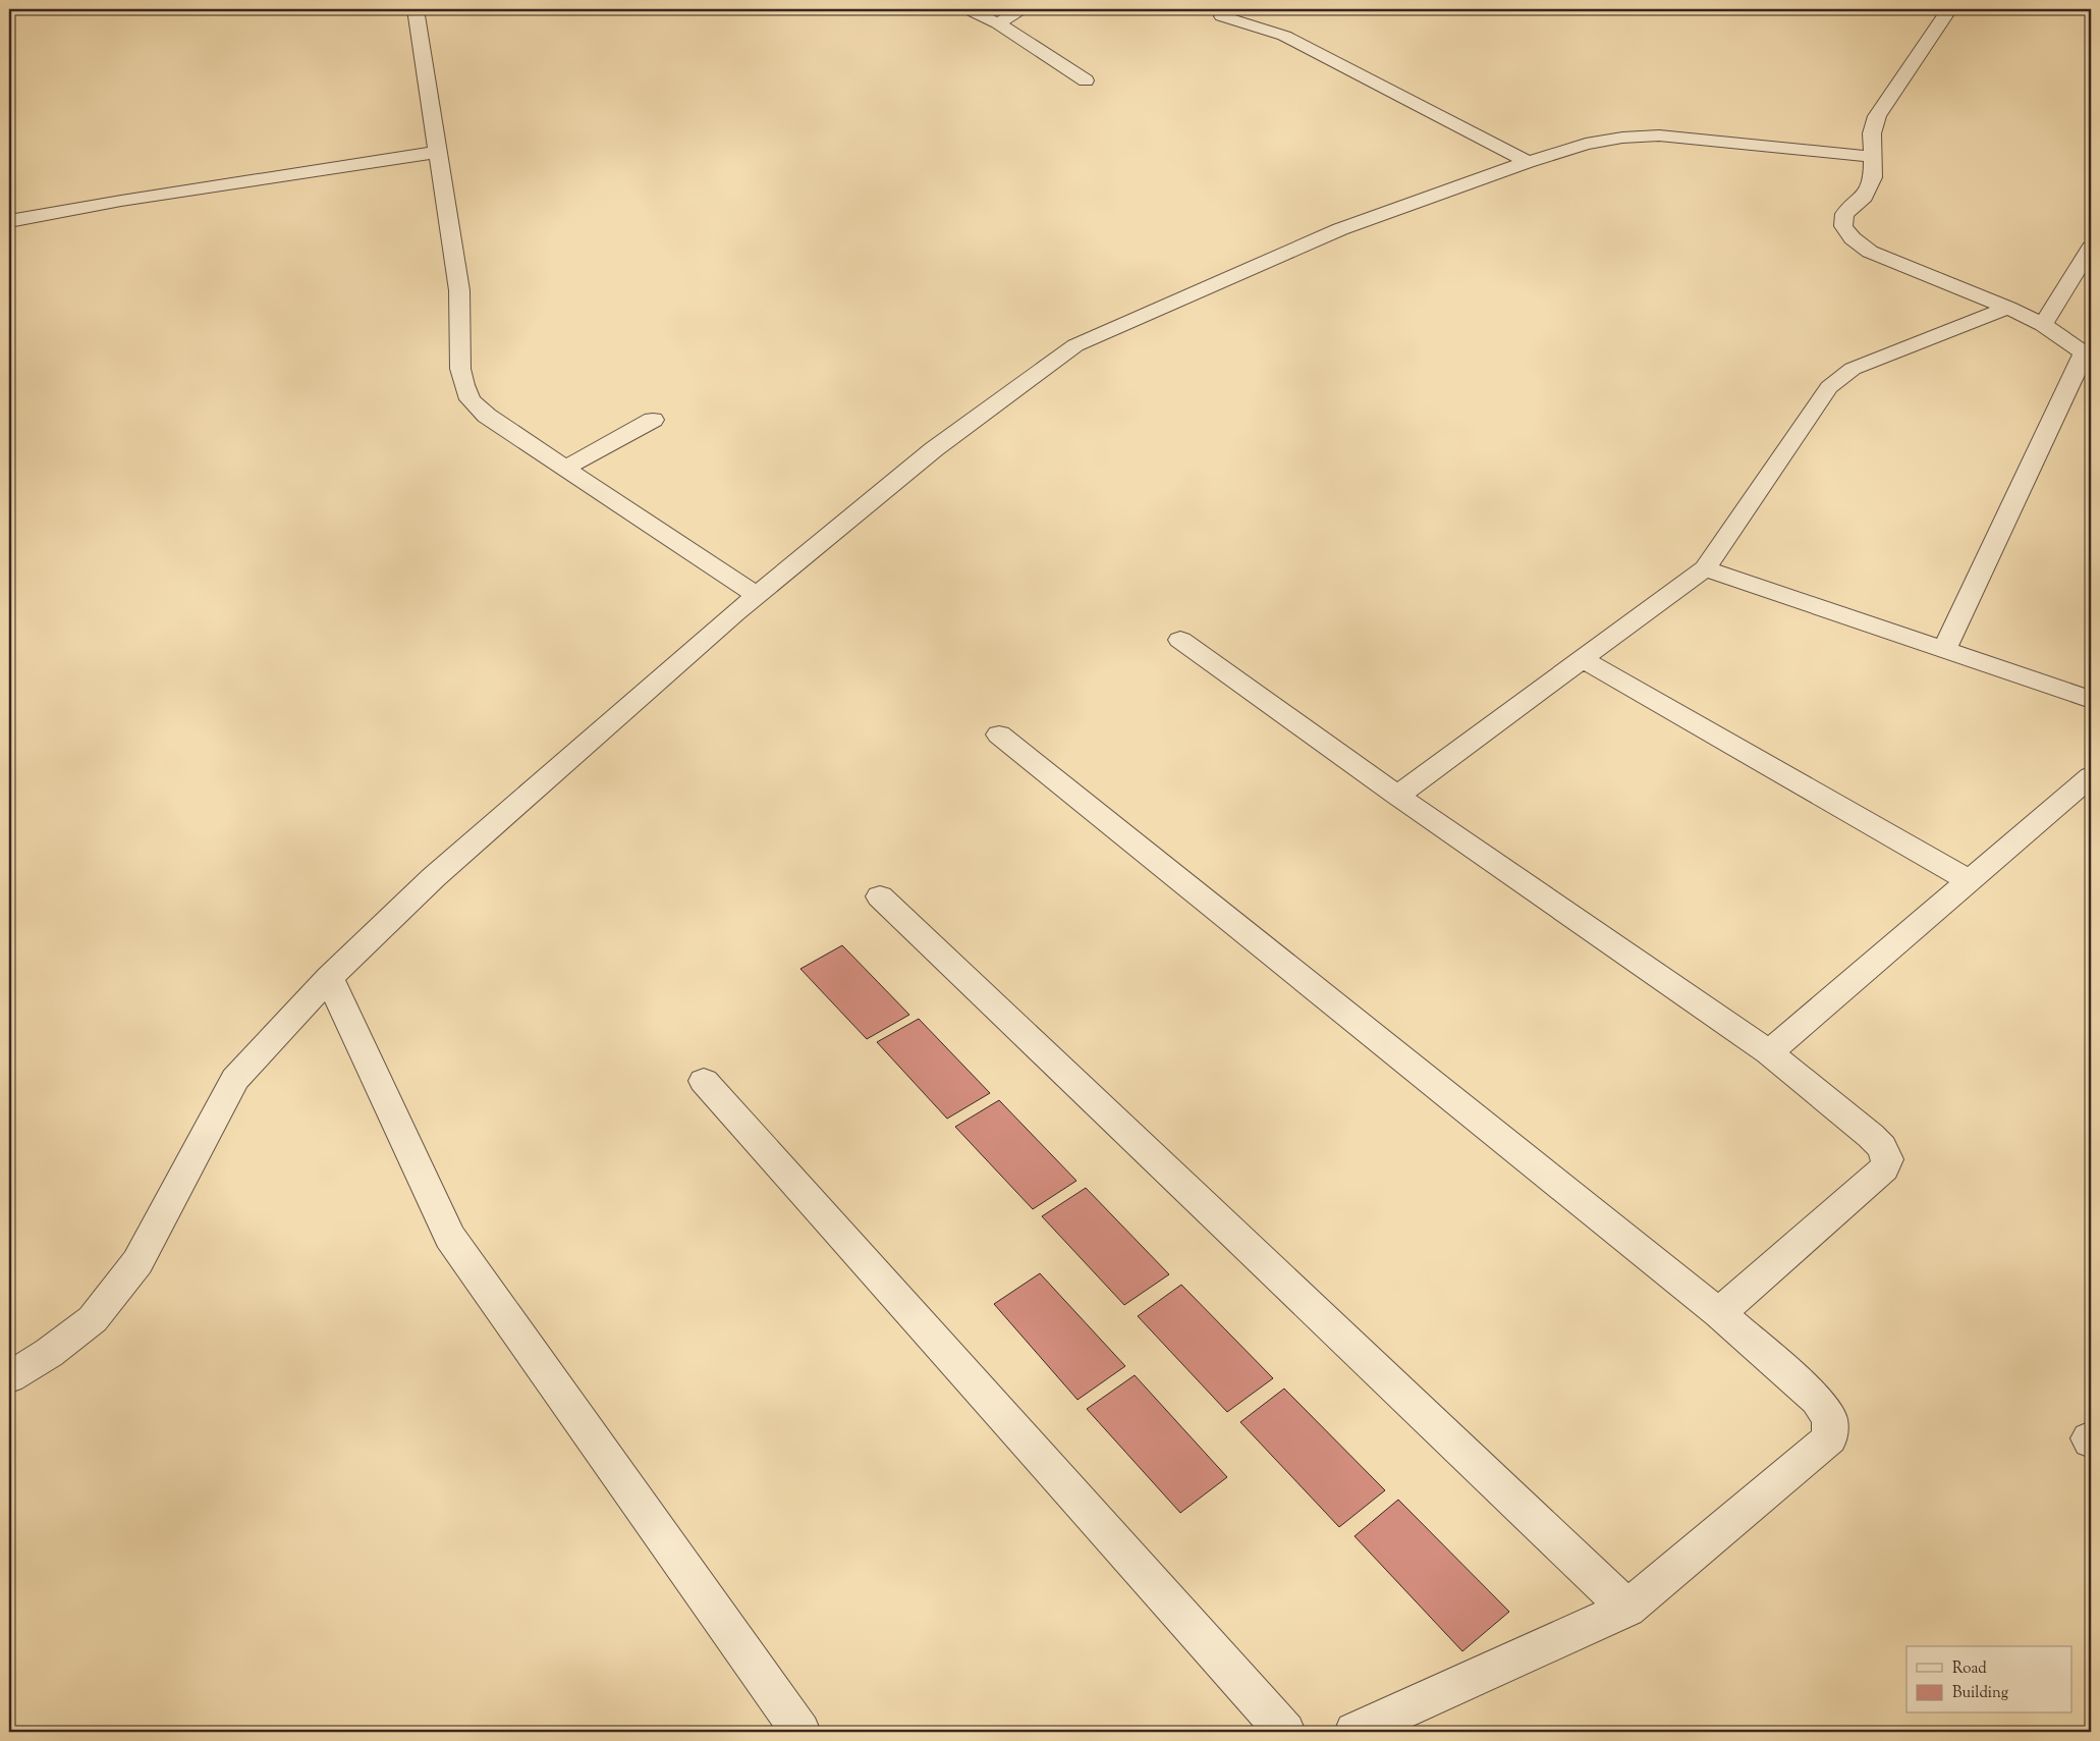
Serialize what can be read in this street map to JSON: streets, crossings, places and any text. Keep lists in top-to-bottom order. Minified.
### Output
{"legend":["Road","Building"]}
